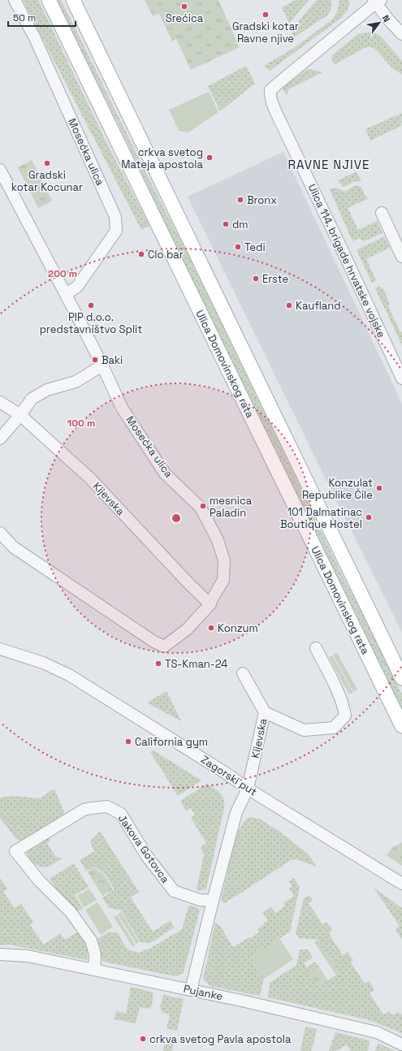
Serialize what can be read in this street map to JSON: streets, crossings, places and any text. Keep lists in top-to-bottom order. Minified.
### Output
{"streets":{"main road":["Ulica Domovinskog rata"],"street":["Mosećka ulica","Ulica 114. brigade hrvatske vojske","Kijevska","Zagorski put","Jakova Gotovca","Pujanke"]},"crossings":[["Mosećka ulica","Kijevska"],["Kijevska","Zagorski put"],["Jakova Gotovca","Pujanke"]],"districts":["RAVNE NJIVE"],"places":["Srećica","Gradski kotar Ravne njive","crkva svetog Mateja apostola","Gradski kotar Kocunar","Bronx","dm","Tedi","Clo bar","Erste","PIP d.o.o. predstavništvo Split","Kaufland","Baki","Konzulat Republike Čile","mesnica Paladin","101 Dalmatinac Boutique Hostel","Konzum","TS-Kman-24","California gym","crkva svetog Pavla apostola"],"scale_bar":"50 m","north":"top right","rings":["200 m","100 m"]}
